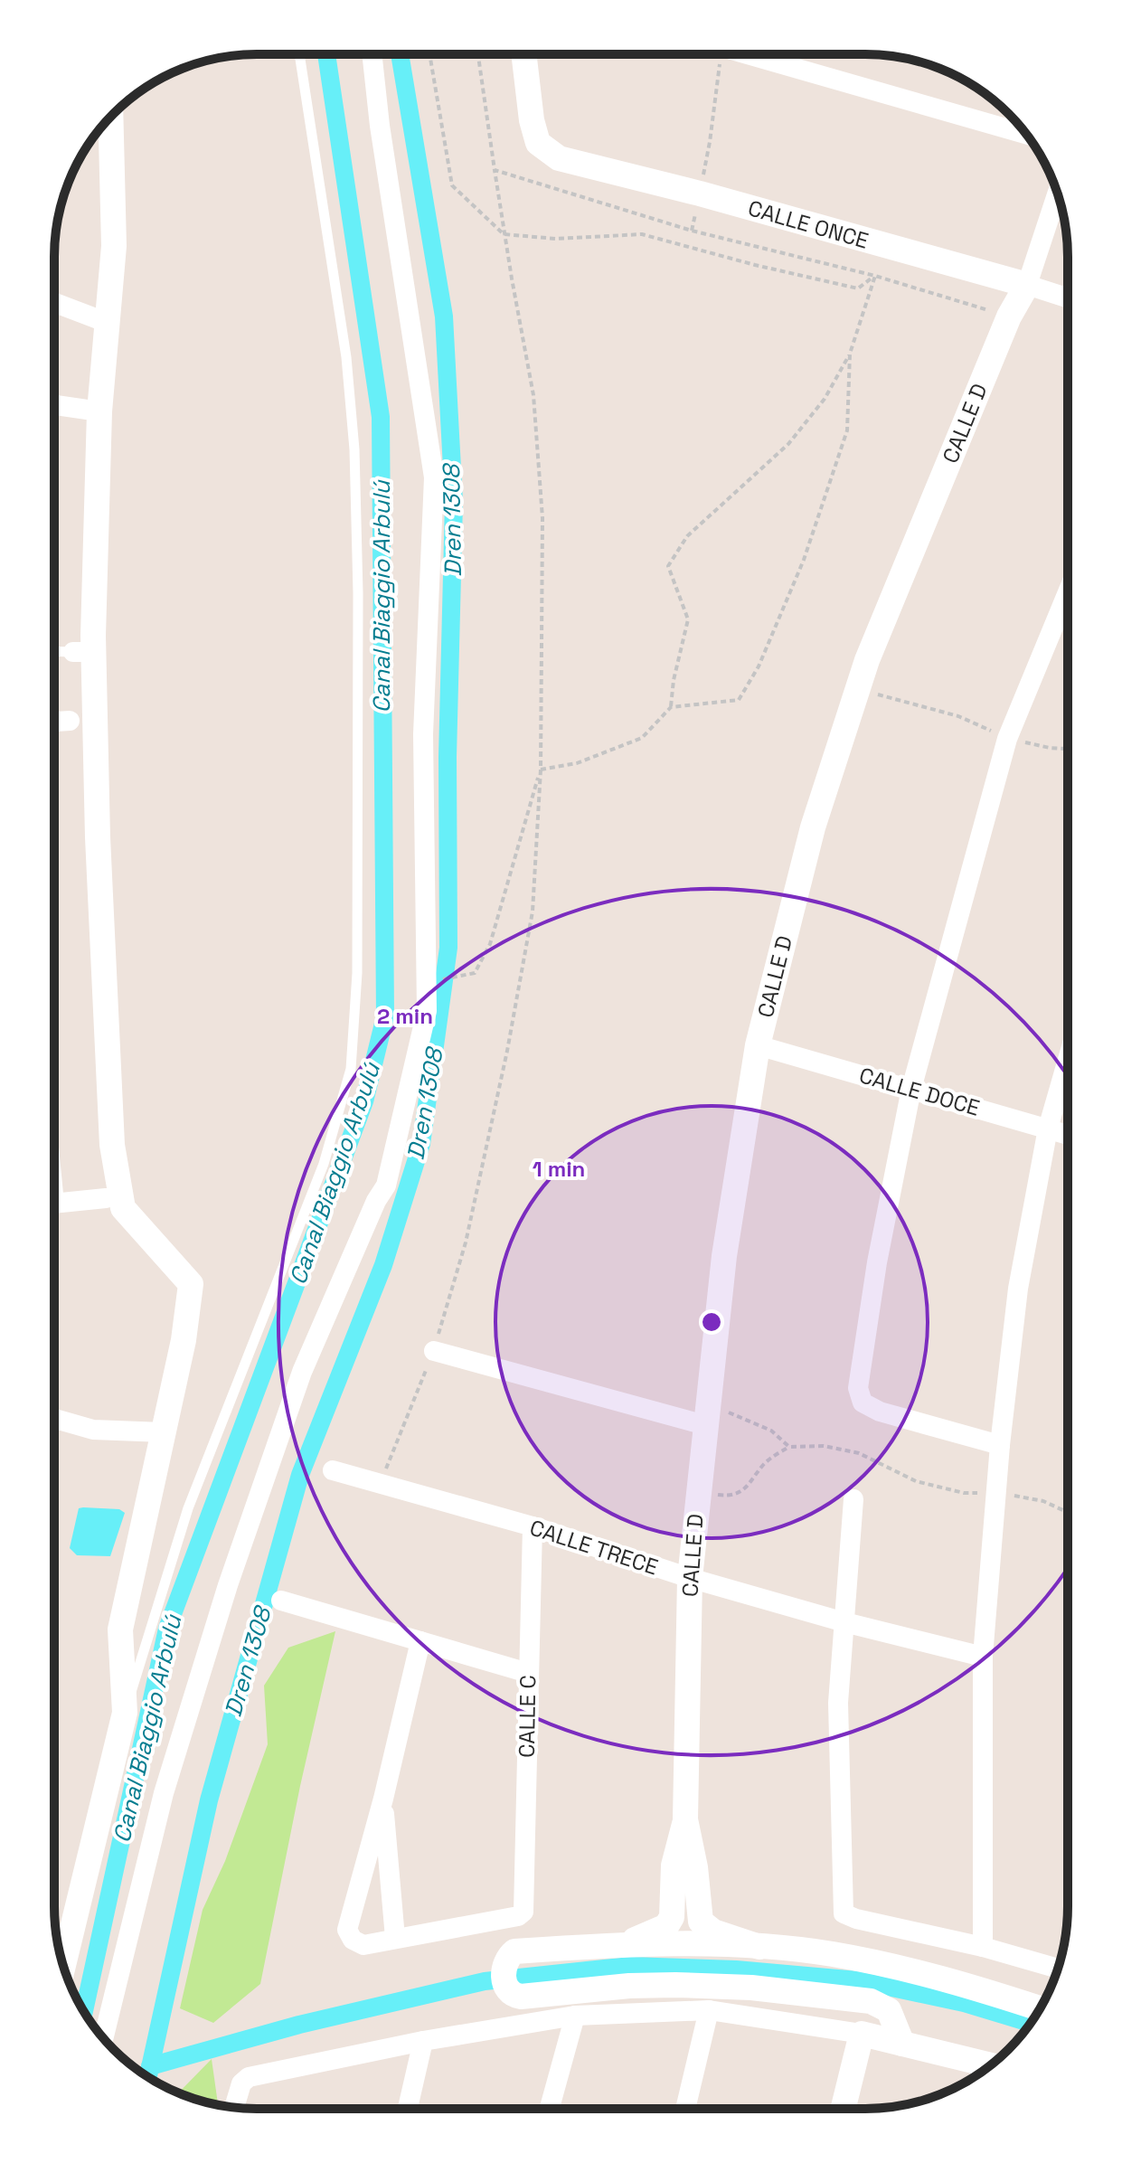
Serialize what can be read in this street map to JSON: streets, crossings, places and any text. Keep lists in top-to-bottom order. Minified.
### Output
{"streets":{"street":["CALLE ONCE","CALLE D","CALLE DOCE","CALLE TRECE","CALLE C"]},"crossings":[["CALLE ONCE","CALLE D"],["CALLE D","CALLE DOCE"],["CALLE D","CALLE TRECE"],["CALLE TRECE","CALLE C"]],"water":["Dren 1308","Canal Biaggio Arbulú"],"rings":["2 min","1 min"]}
